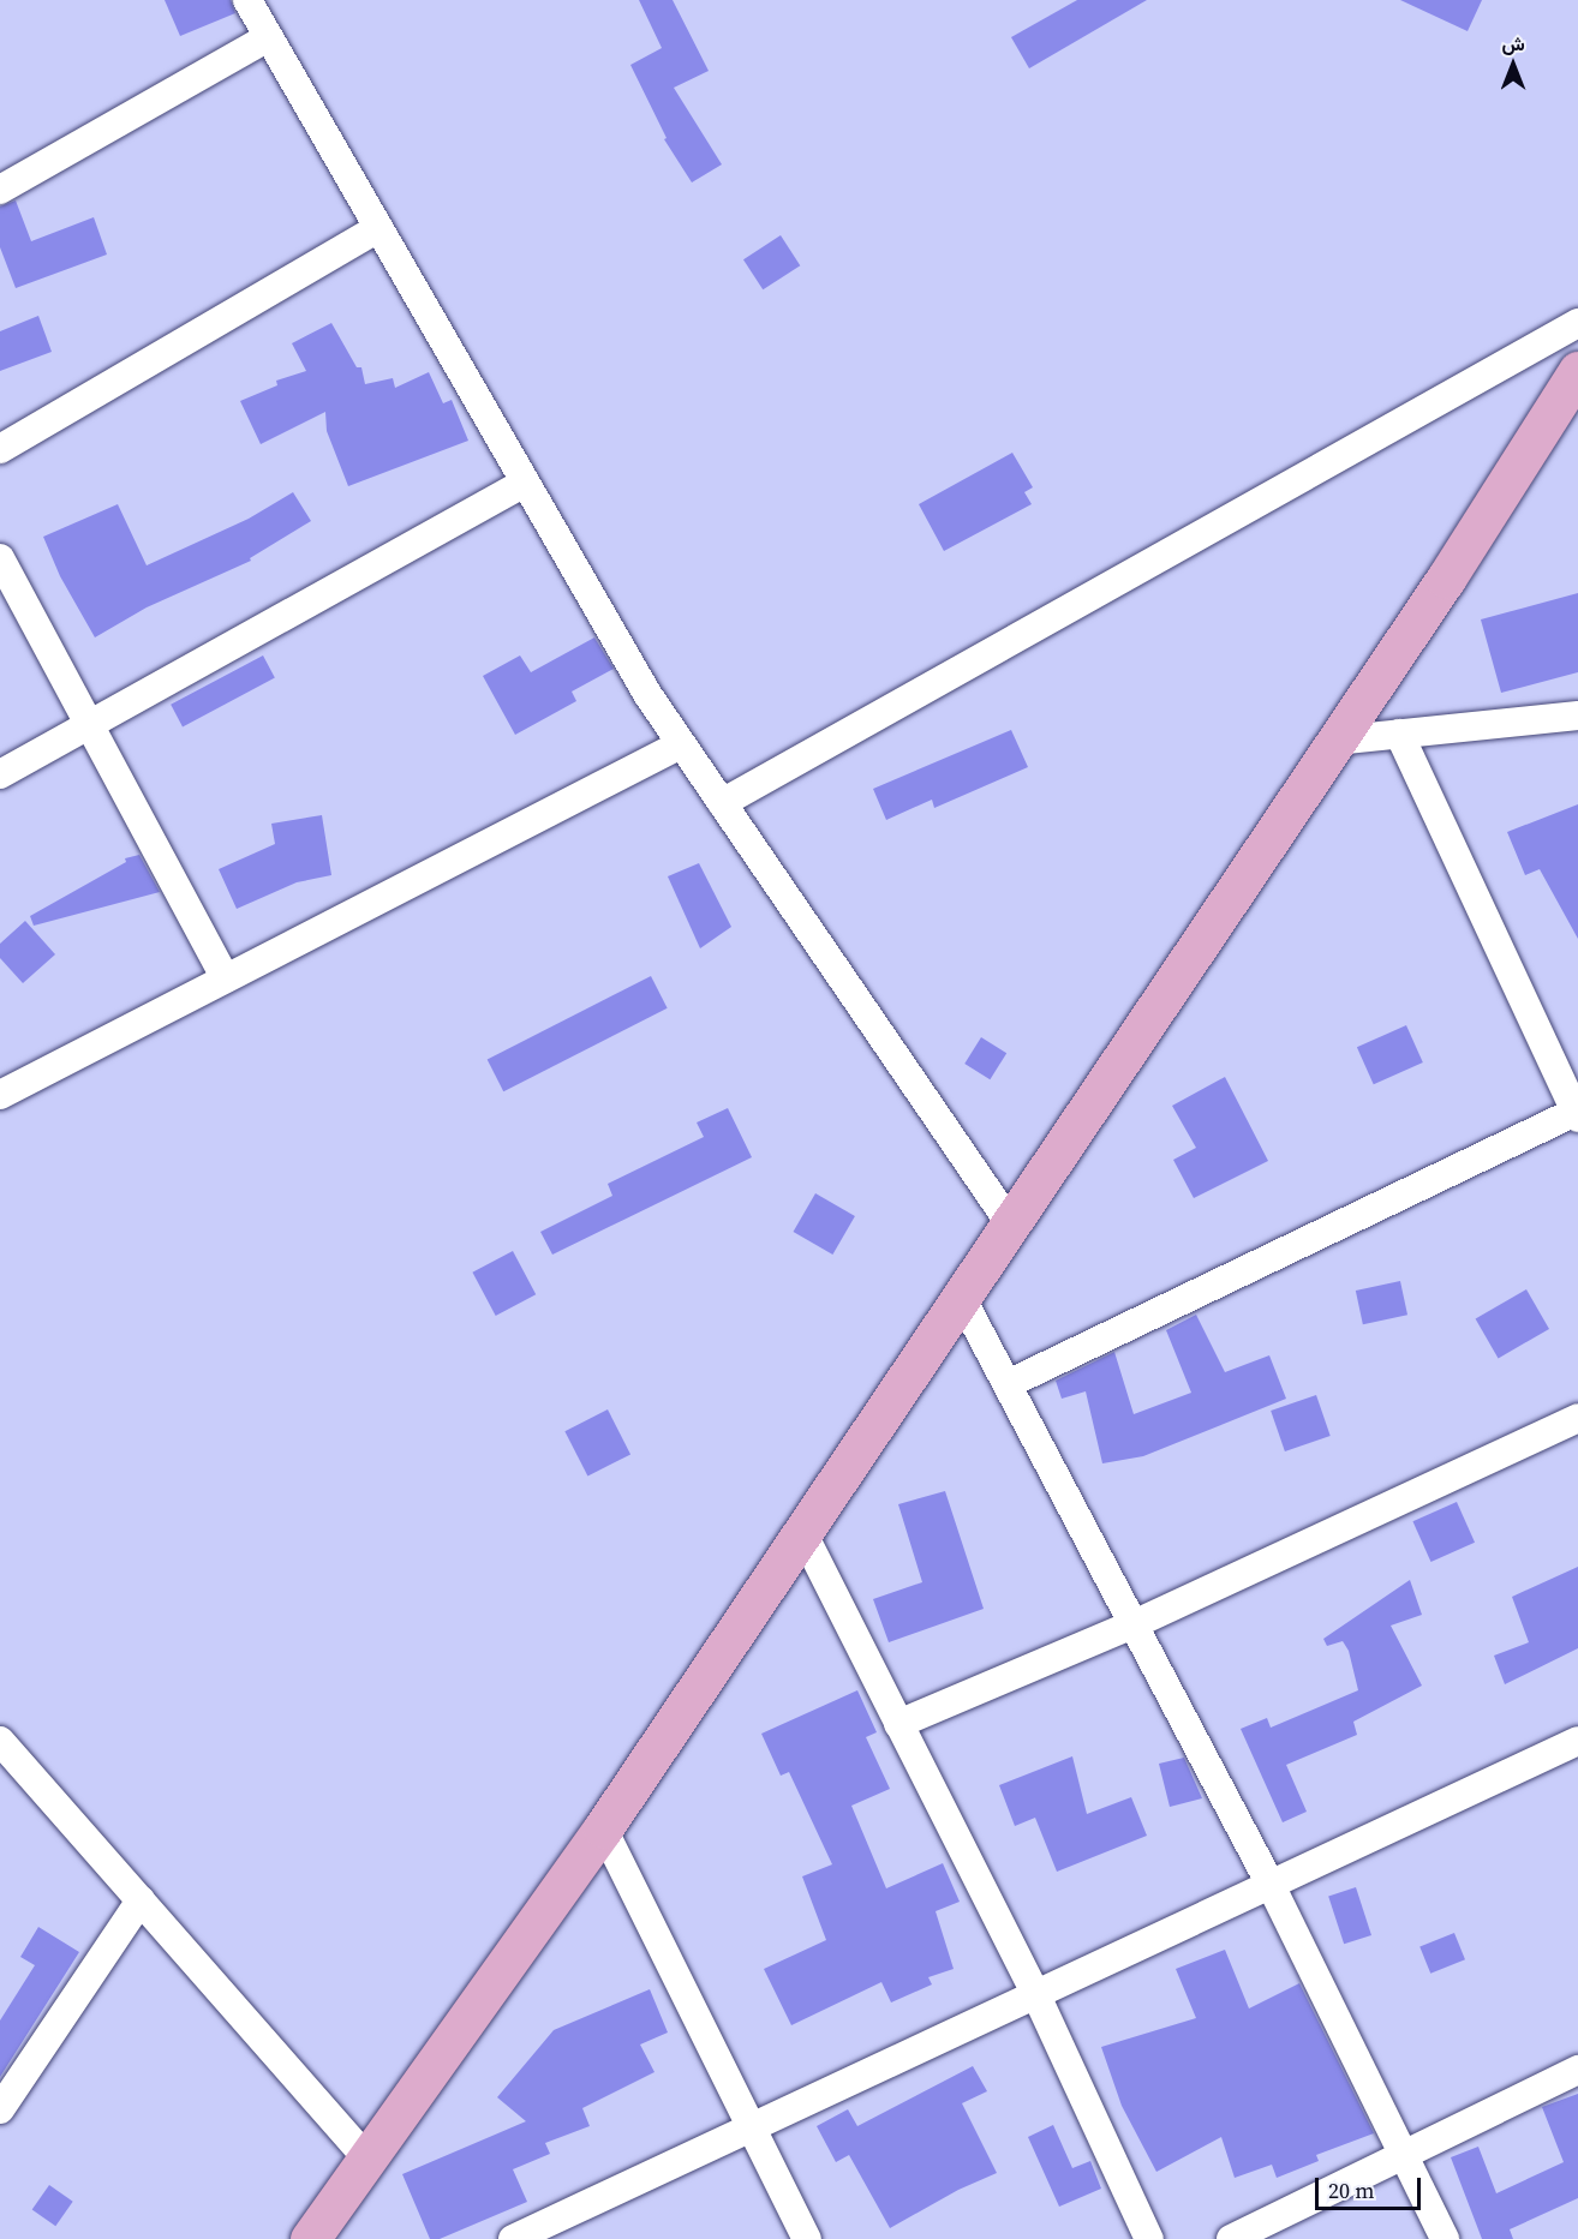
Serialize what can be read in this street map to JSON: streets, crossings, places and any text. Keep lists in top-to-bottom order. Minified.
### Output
{"scale_bar":"20 m","north":"top"}
